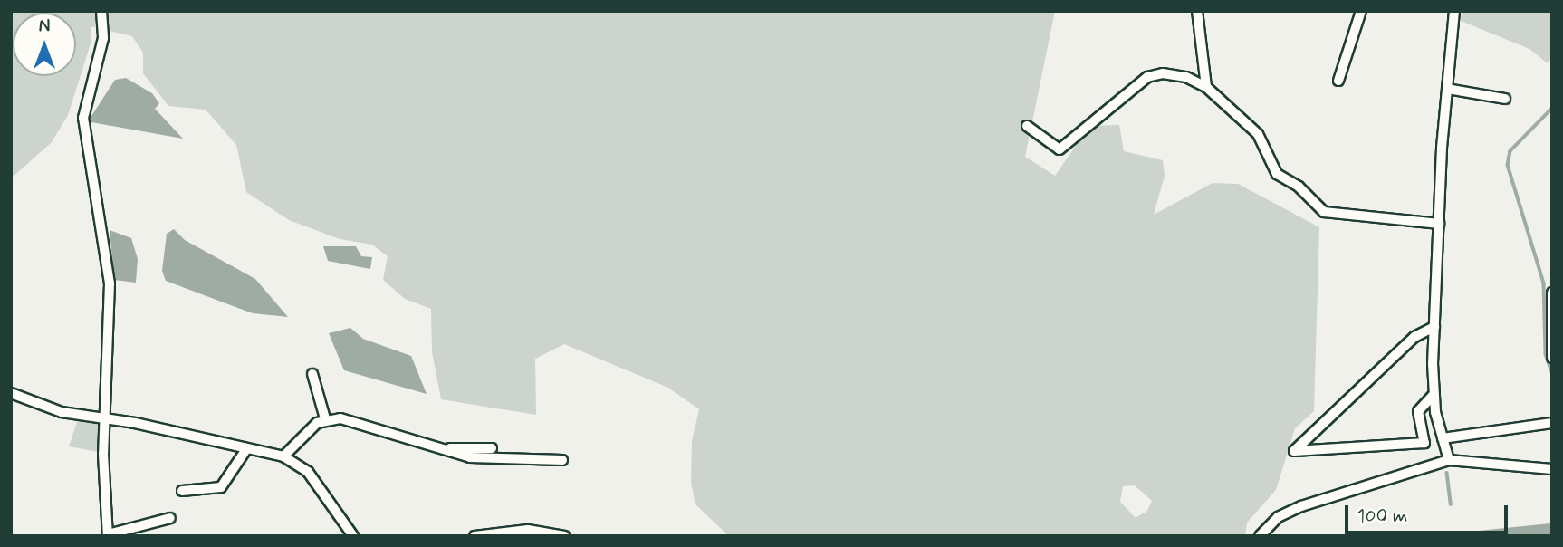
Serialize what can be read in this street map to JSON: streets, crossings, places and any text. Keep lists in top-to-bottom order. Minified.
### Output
{"scale_bar":"100 m","north":"top"}
